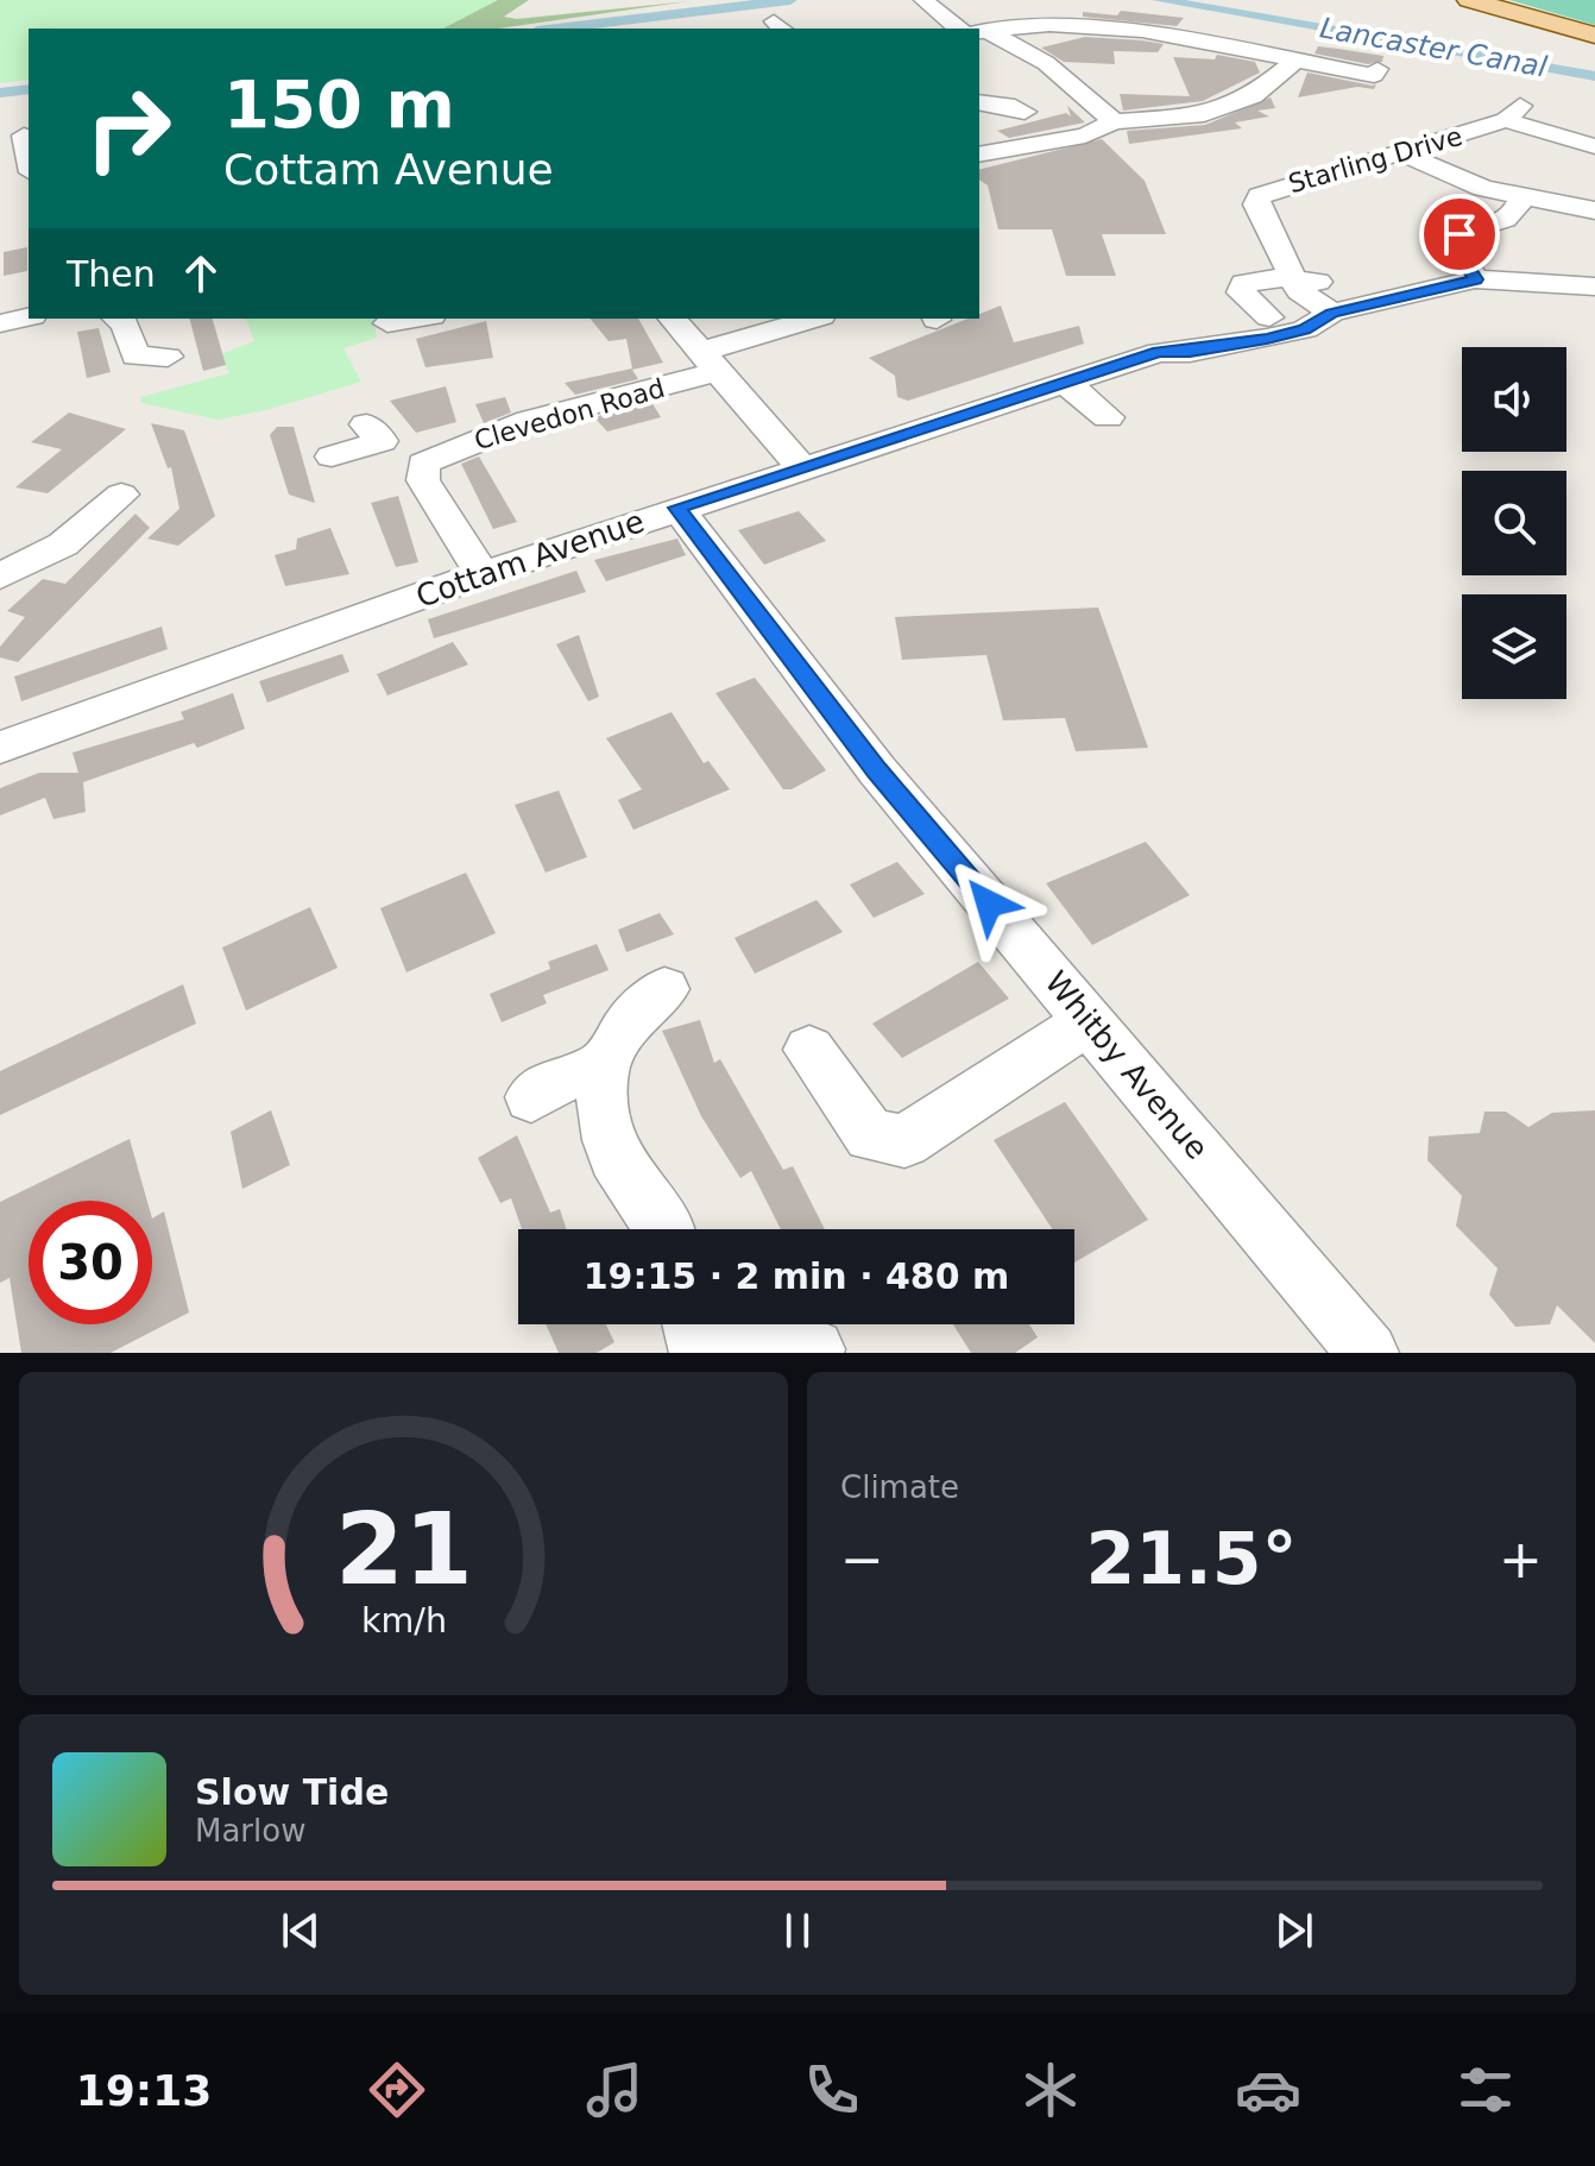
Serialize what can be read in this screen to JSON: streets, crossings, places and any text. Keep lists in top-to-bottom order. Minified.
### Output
{"streets":{"street":["Starling Drive","Clevedon Road","Cottam Avenue","Whitby Avenue"]},"crossings":[["Starling Drive","Cottam Avenue"],["Cottam Avenue","Whitby Avenue"]],"water":["Lancaster Canal"],"page":{"turn":["150 m","Cottam Avenue"],"then":"Then","limit":"30","trip":"19:15 · 2 min · 480 m","tile":"Climate","heat":["−","21.5°","+"],"song":["Slow Tide","Marlow"],"tabs":"19:13","gauge":["21","km/h"]}}
